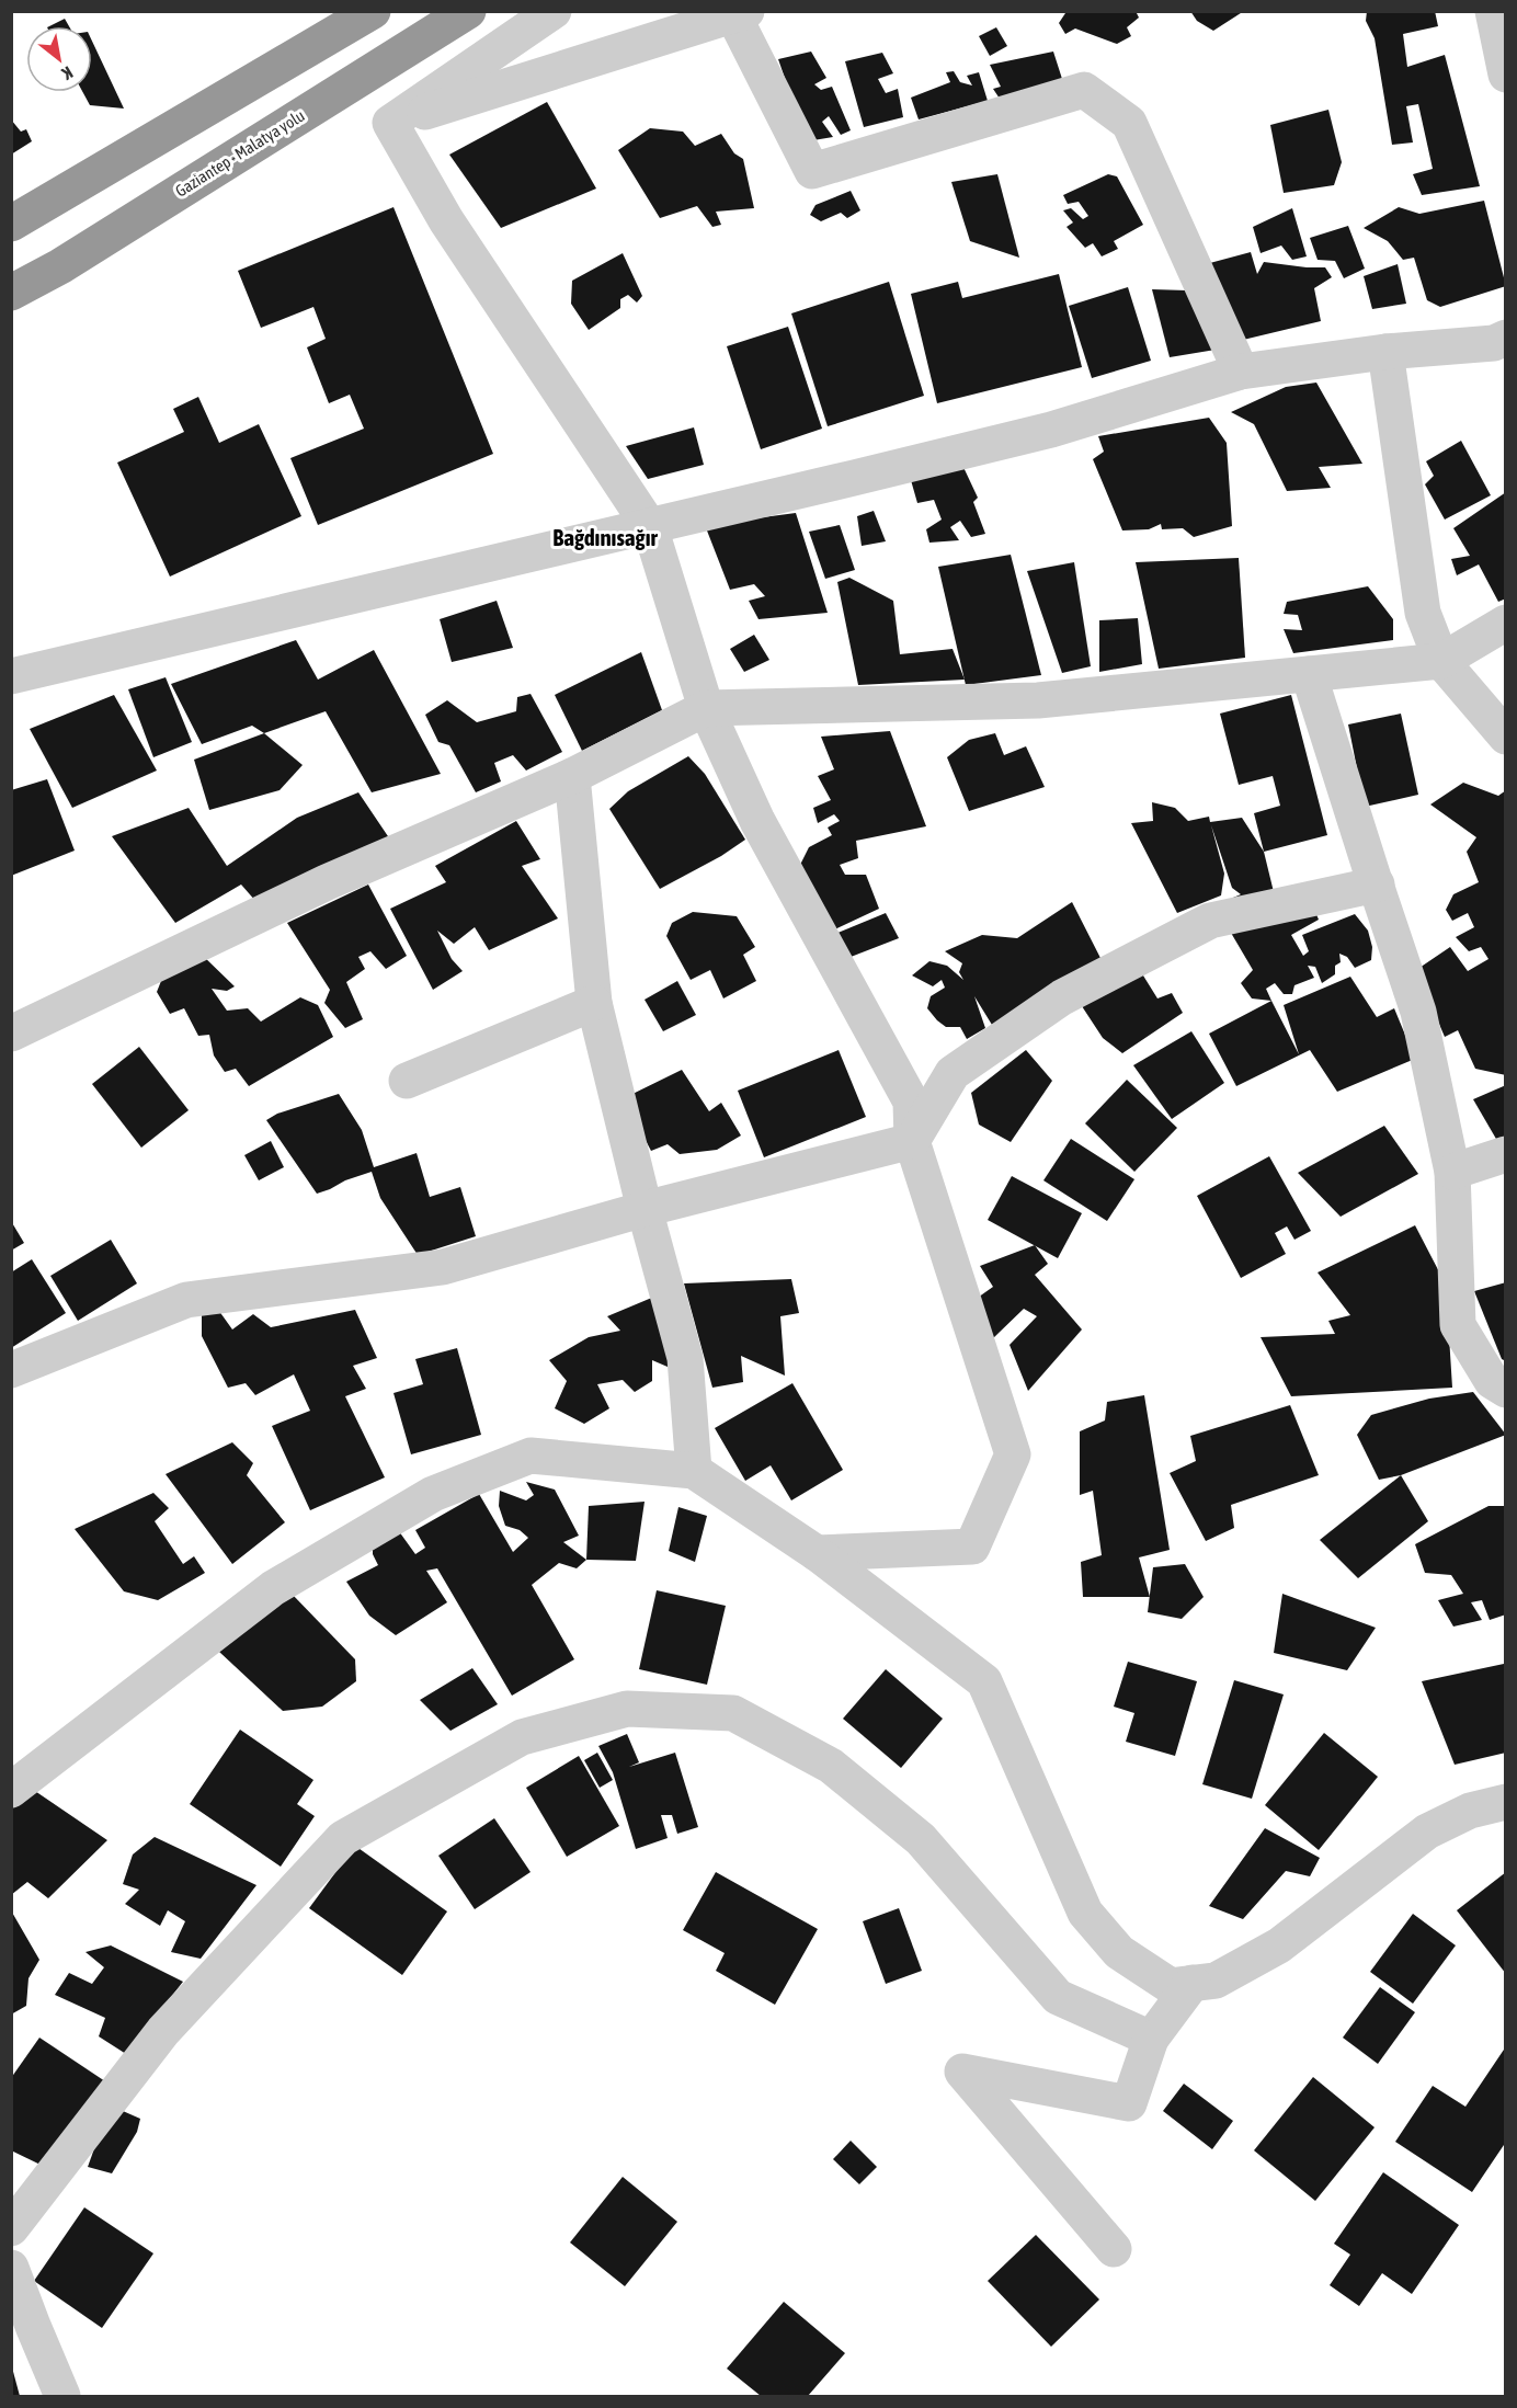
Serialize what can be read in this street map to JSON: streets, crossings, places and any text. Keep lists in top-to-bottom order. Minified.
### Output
{"streets":{"highway":["Gaziantep - Malatya yolu"]},"districts":["Bağdınısağır"],"north":"bottom right"}
